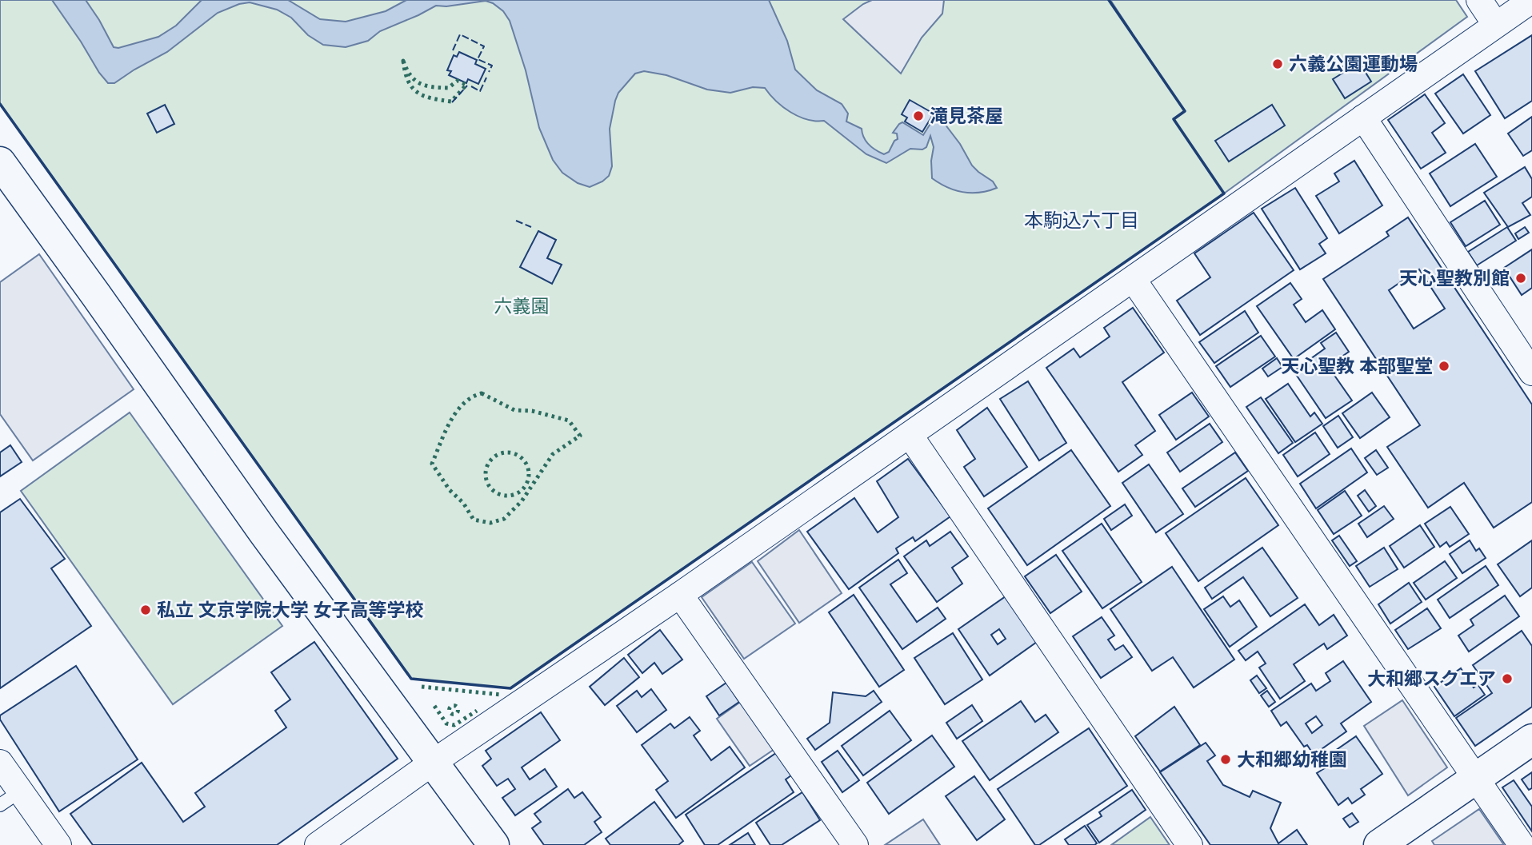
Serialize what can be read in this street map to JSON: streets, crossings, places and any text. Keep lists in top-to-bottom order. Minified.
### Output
{"districts":["本駒込六丁目"],"parks":["六義園"],"places":["六義公園運動場","滝見茶屋","天心聖教別館","天心聖教 本部聖堂","私立 文京学院大学 女子高等学校","大和郷スクエア","大和郷幼稚園"]}
